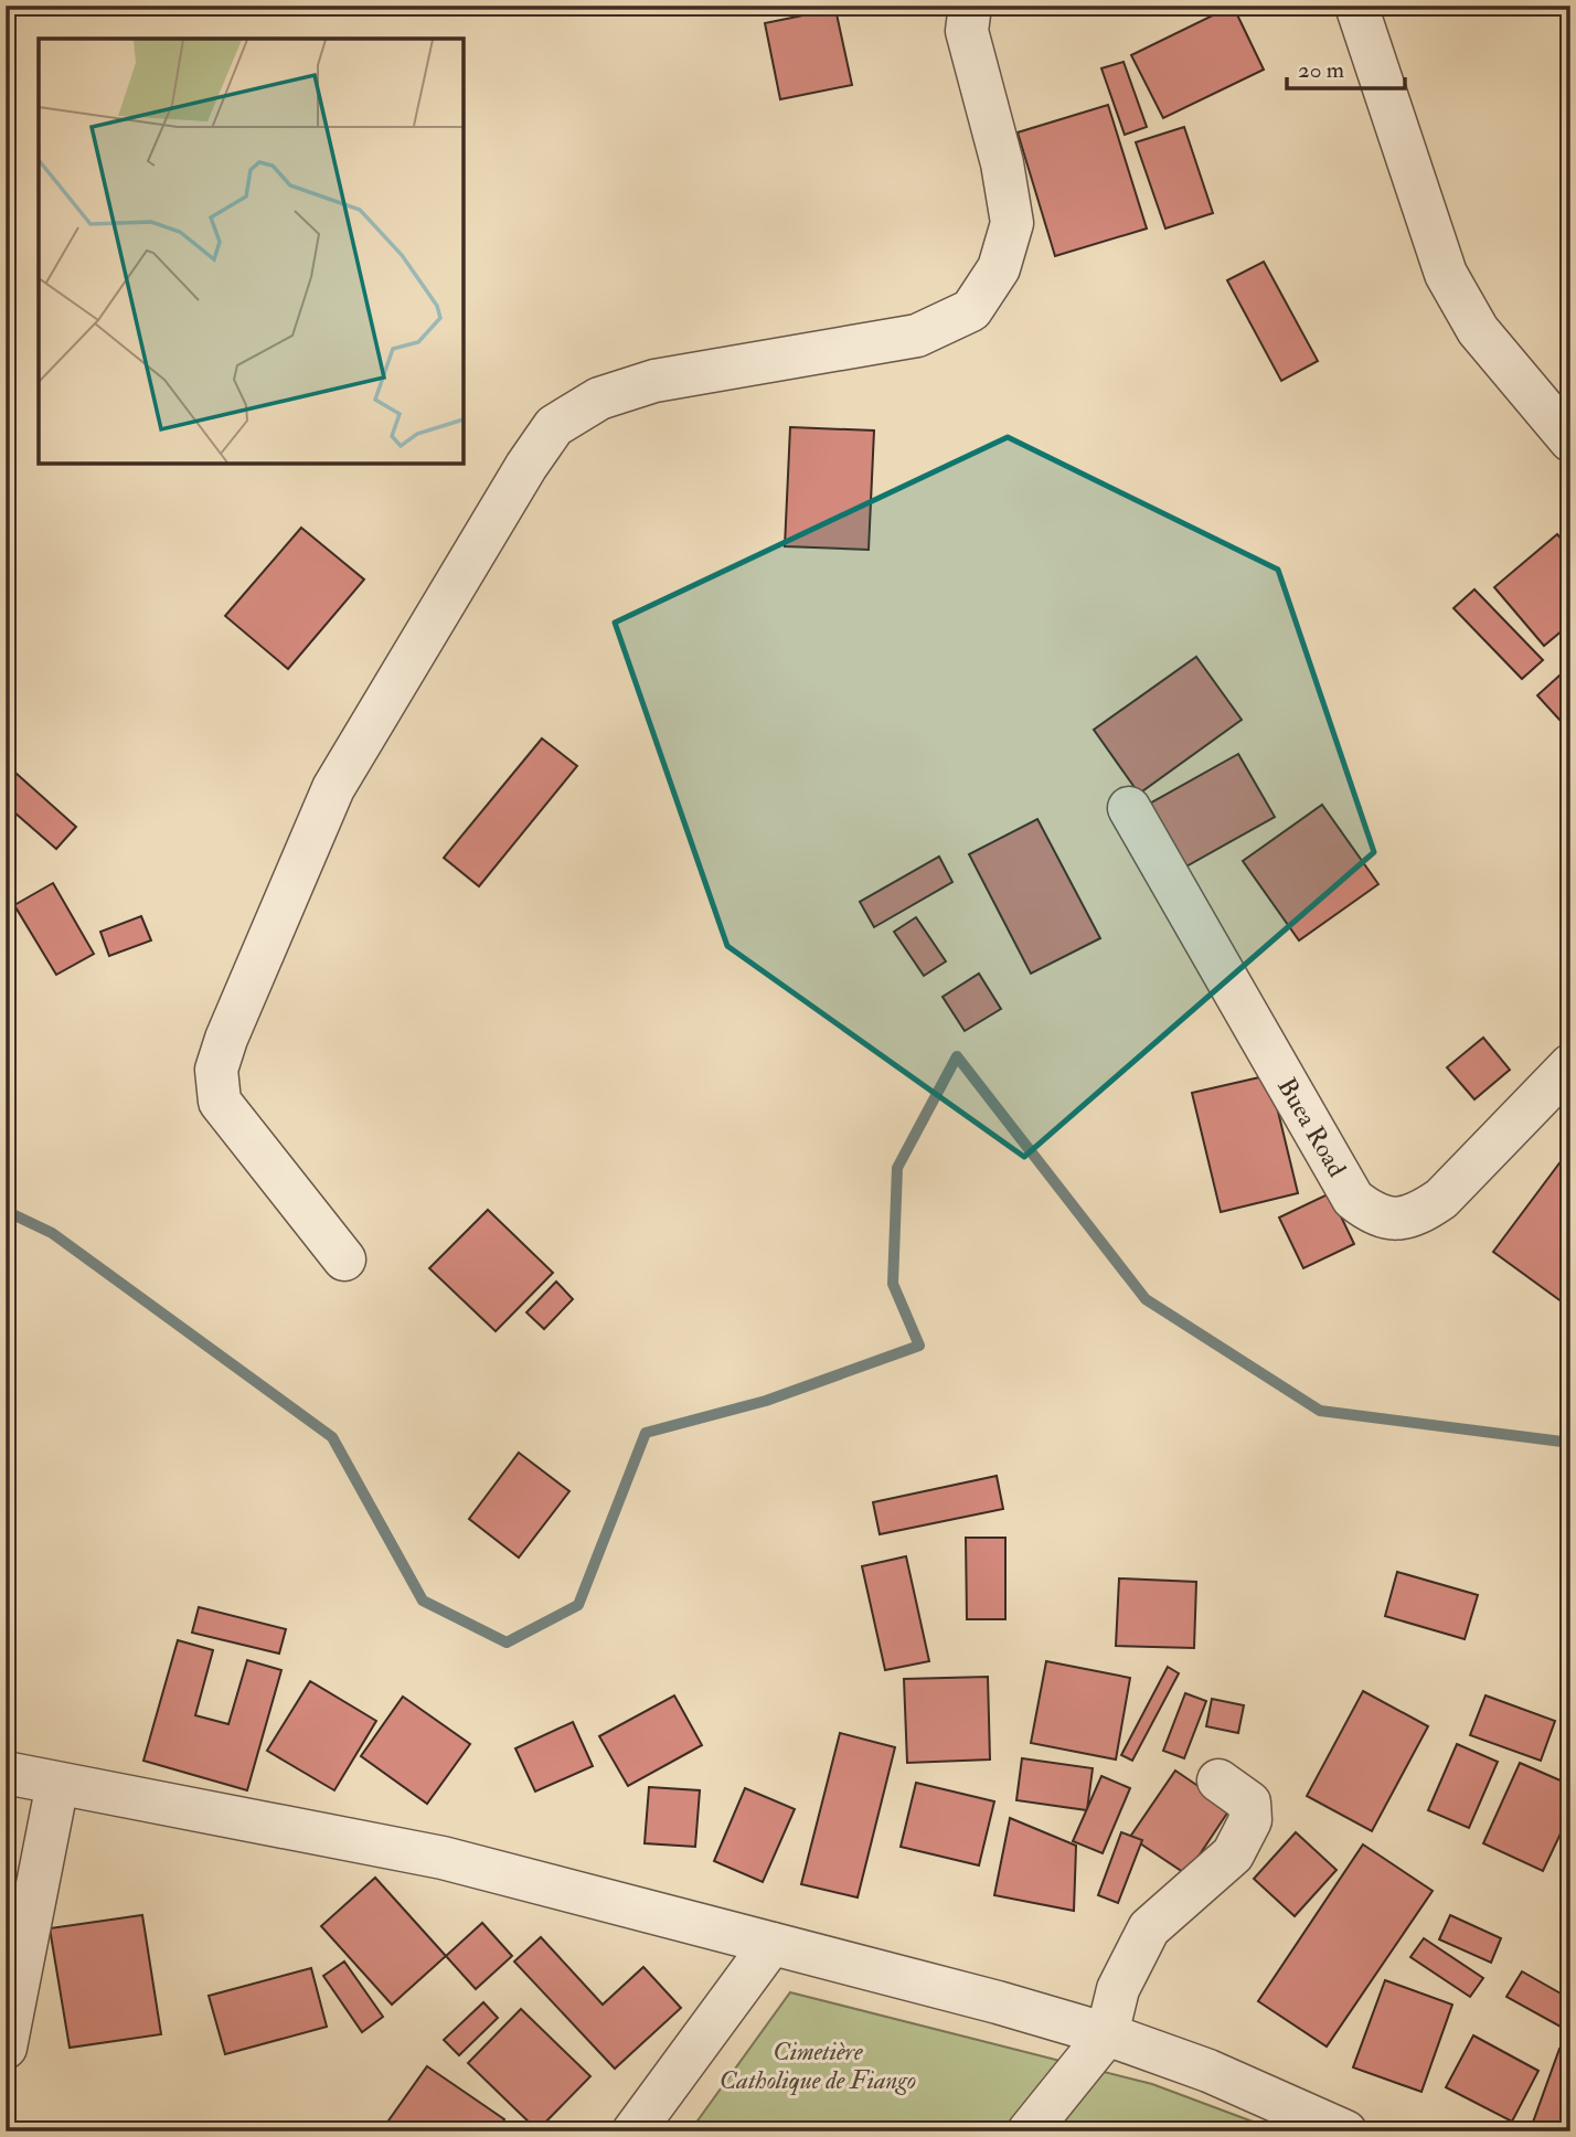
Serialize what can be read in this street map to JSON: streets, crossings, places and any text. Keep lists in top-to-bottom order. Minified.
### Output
{"streets":{"street":["Buea Road"]},"parks":["Cimetière Catholique de Fiango"],"scale_bar":"20 m"}
